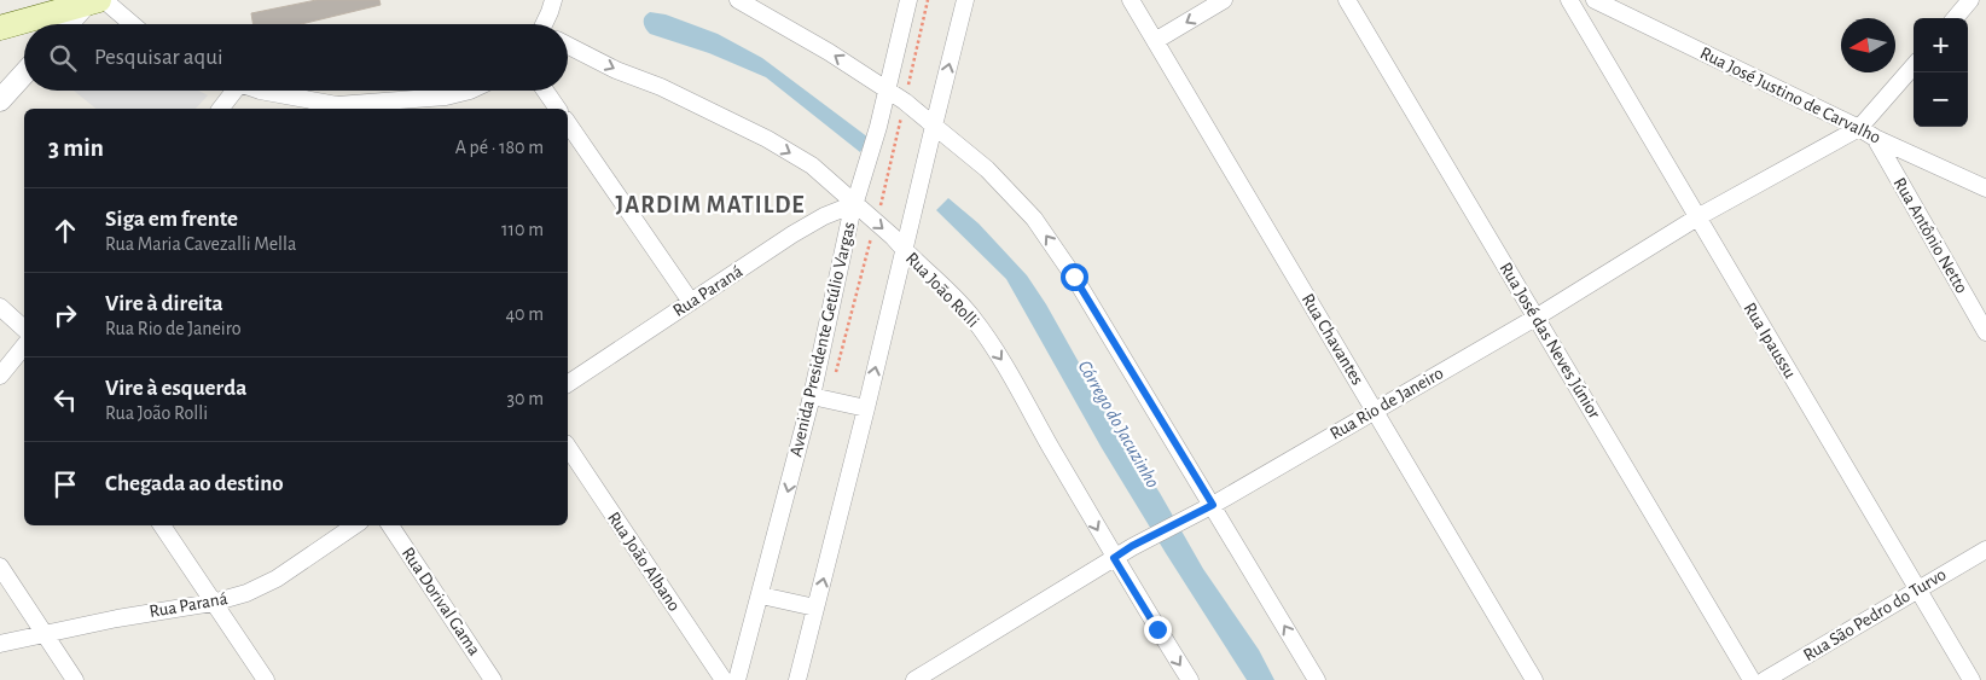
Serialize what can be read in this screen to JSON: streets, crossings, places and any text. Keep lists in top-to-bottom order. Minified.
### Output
{"streets":{"street":["Rua José Justino de Carvalho","Rua Antônio Netto","Rua João Rolli","Rua Paraná","Avenida Presidente Getúlio Vargas","Rua Chavantes","Rua José das Neves Júnior","Rua Ipaussu","Rua Rio de Janeiro","Rua João Albano","Rua Dorival Gama","Rua São Pedro do Turvo"]},"crossings":[["Rua José Justino de Carvalho","Rua Antônio Netto"],["Rua José Justino de Carvalho","Rua Rio de Janeiro"],["Rua João Rolli","Rua Paraná"],["Rua João Rolli","Avenida Presidente Getúlio Vargas"],["Rua João Rolli","Rua Rio de Janeiro"],["Rua Paraná","Avenida Presidente Getúlio Vargas"],["Rua Chavantes","Rua Rio de Janeiro"],["Rua José das Neves Júnior","Rua Rio de Janeiro"],["Rua Ipaussu","Rua Rio de Janeiro"],["Rua Ipaussu","Rua São Pedro do Turvo"]],"districts":["JARDIM MATILDE"],"water":["Córrego do Jacuzinho"],"north":"left","page":{"map_buttons":["+","−"],"search":"Pesquisar aqui","heading":["3 min","A pé · 180 m"],"list":[["Siga em frente","Rua Maria Cavezalli Mella","110 m"],["Vire à direita","Rua Rio de Janeiro","40 m"],["Vire à esquerda","Rua João Rolli","30 m"],"Chegada ao destino"]}}
